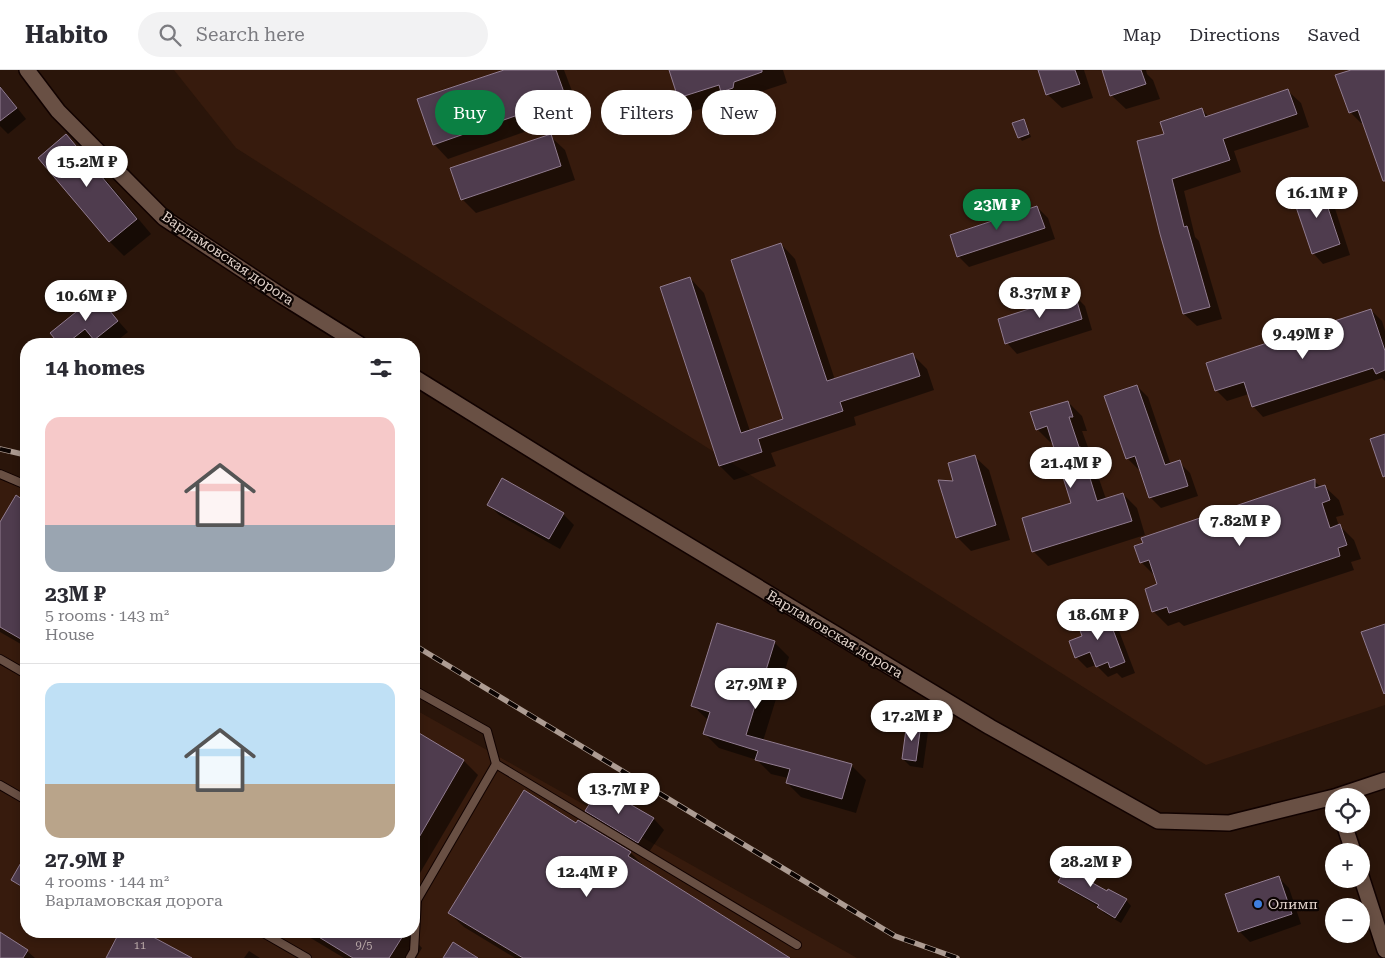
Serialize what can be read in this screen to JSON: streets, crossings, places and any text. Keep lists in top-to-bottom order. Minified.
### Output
{"streets":{"street":["Варламовская дорога"]},"places":["Олимп"],"house_numbers":["11","9/5"],"page":{"header":"Habito","search":"Search here","nav":["Map","Directions","Saved"],"chip":["Buy","Rent","Filters","New"],"price":["15.2M ₽","16.1M ₽","23M ₽","8.37M ₽","10.6M ₽","9.49M ₽","21.4M ₽","7.82M ₽","18.6M ₽","27.9M ₽","17.2M ₽","13.7M ₽","28.2M ₽","12.4M ₽"],"heading":"14 homes","list":[{"name":"23M ₽","note":"5 rooms · 143 m² · House"},{"name":"27.9M ₽","note":"4 rooms · 144 m² · Варламовская дорога"}],"map_buttons":["+","−"]}}
